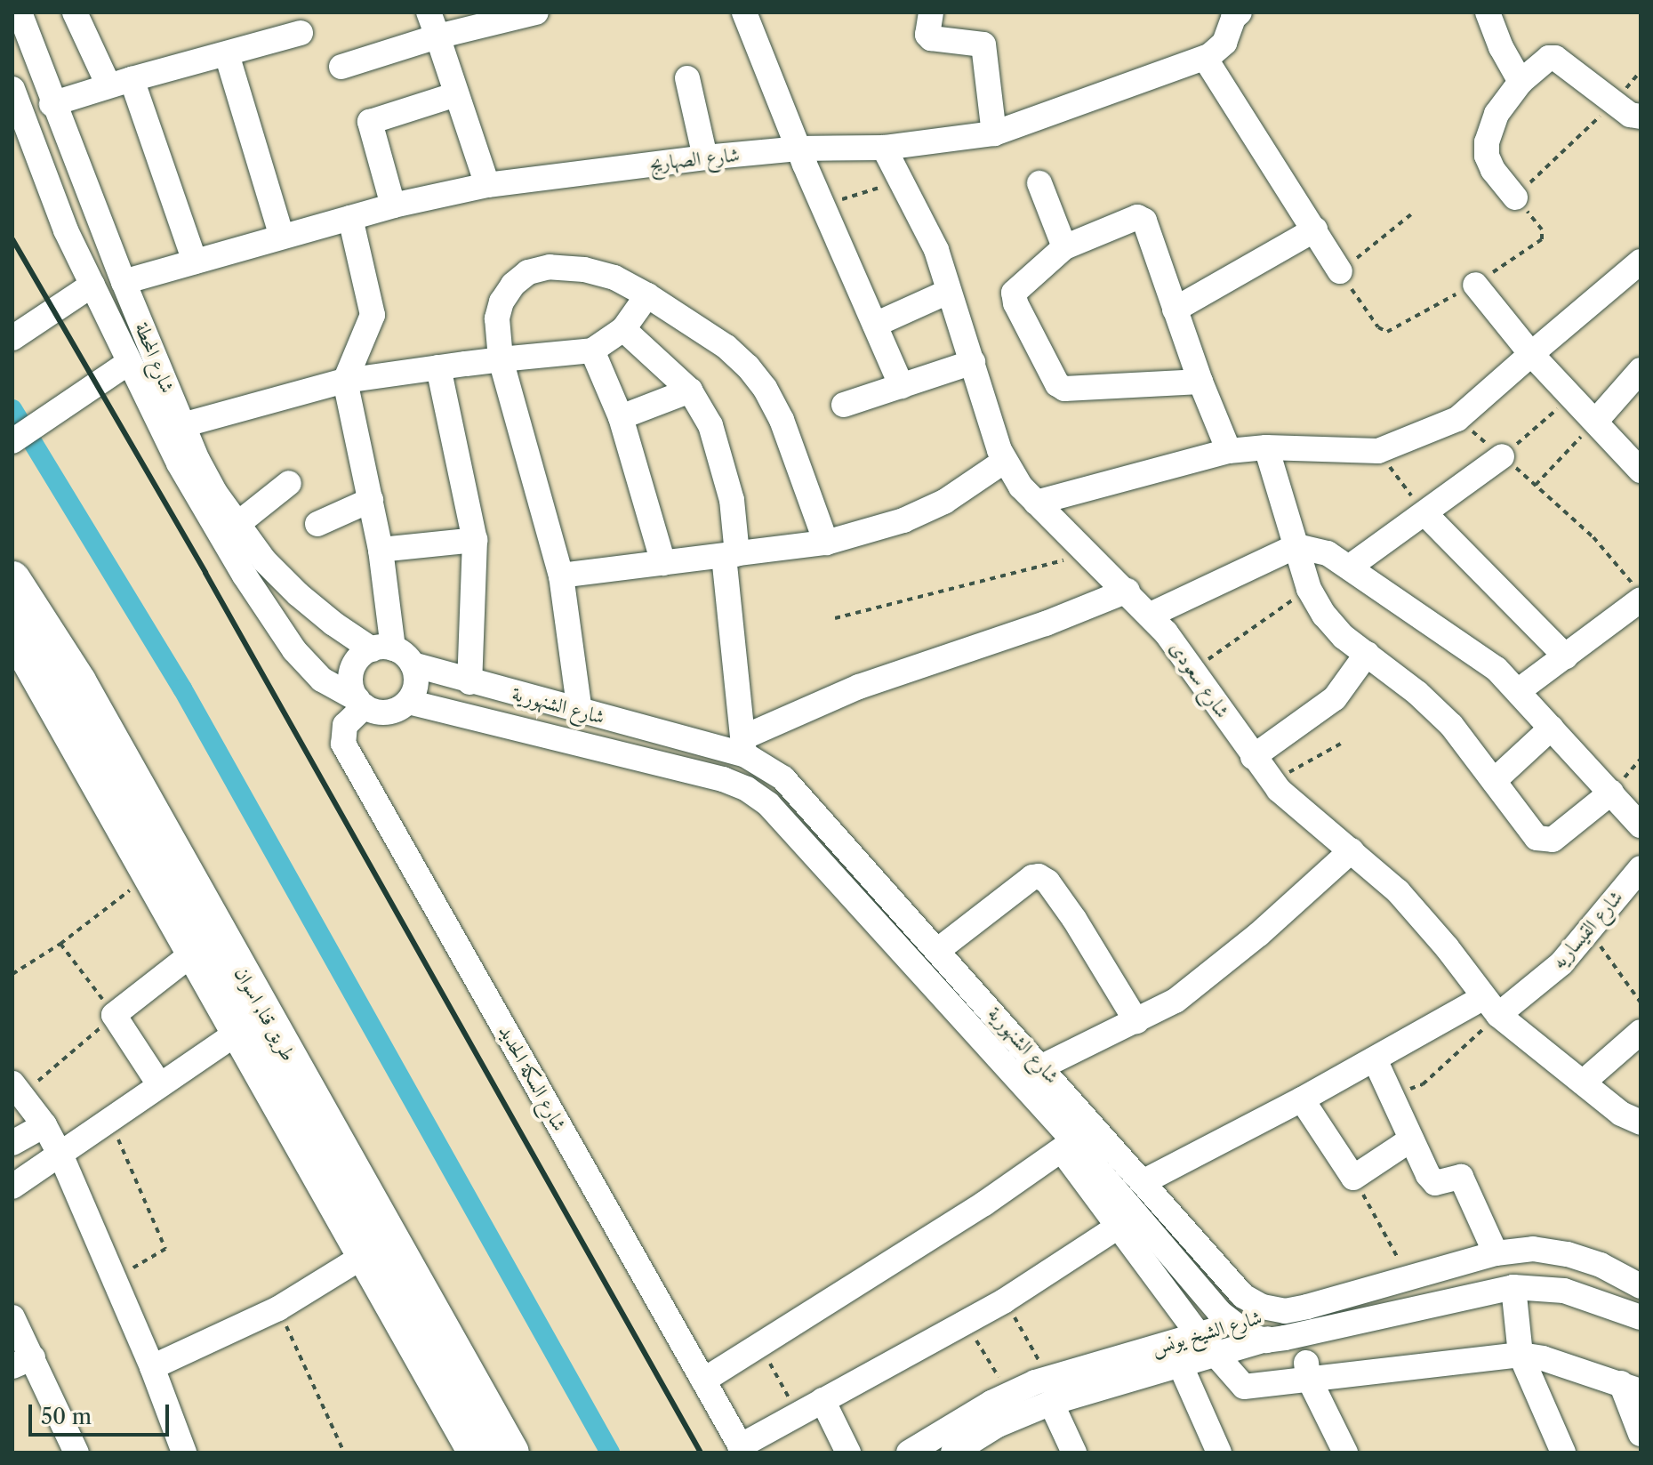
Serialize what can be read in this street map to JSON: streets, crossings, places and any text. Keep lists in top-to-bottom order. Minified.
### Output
{"streets":{"highway":["طريق قنا, اسوان"],"street":["شارع الصهاريج","شارع المحطة","شارع سعودى","شارع الشنهورية","شارع القيساريه","شارع السكة الحديد","شارع الشيخ يونس"]},"crossings":[["شارع الصهاريج","شارع المحطة"],["شارع الصهاريج","شارع سعودى"],["شارع المحطة","شارع الشنهورية"],["شارع المحطة","شارع السكة الحديد"],["شارع سعودى","شارع القيساريه"],["شارع الشنهورية","شارع القيساريه"],["شارع الشنهورية","شارع السكة الحديد"],["شارع الشنهورية","شارع الشيخ يونس"]],"scale_bar":"50 m"}
